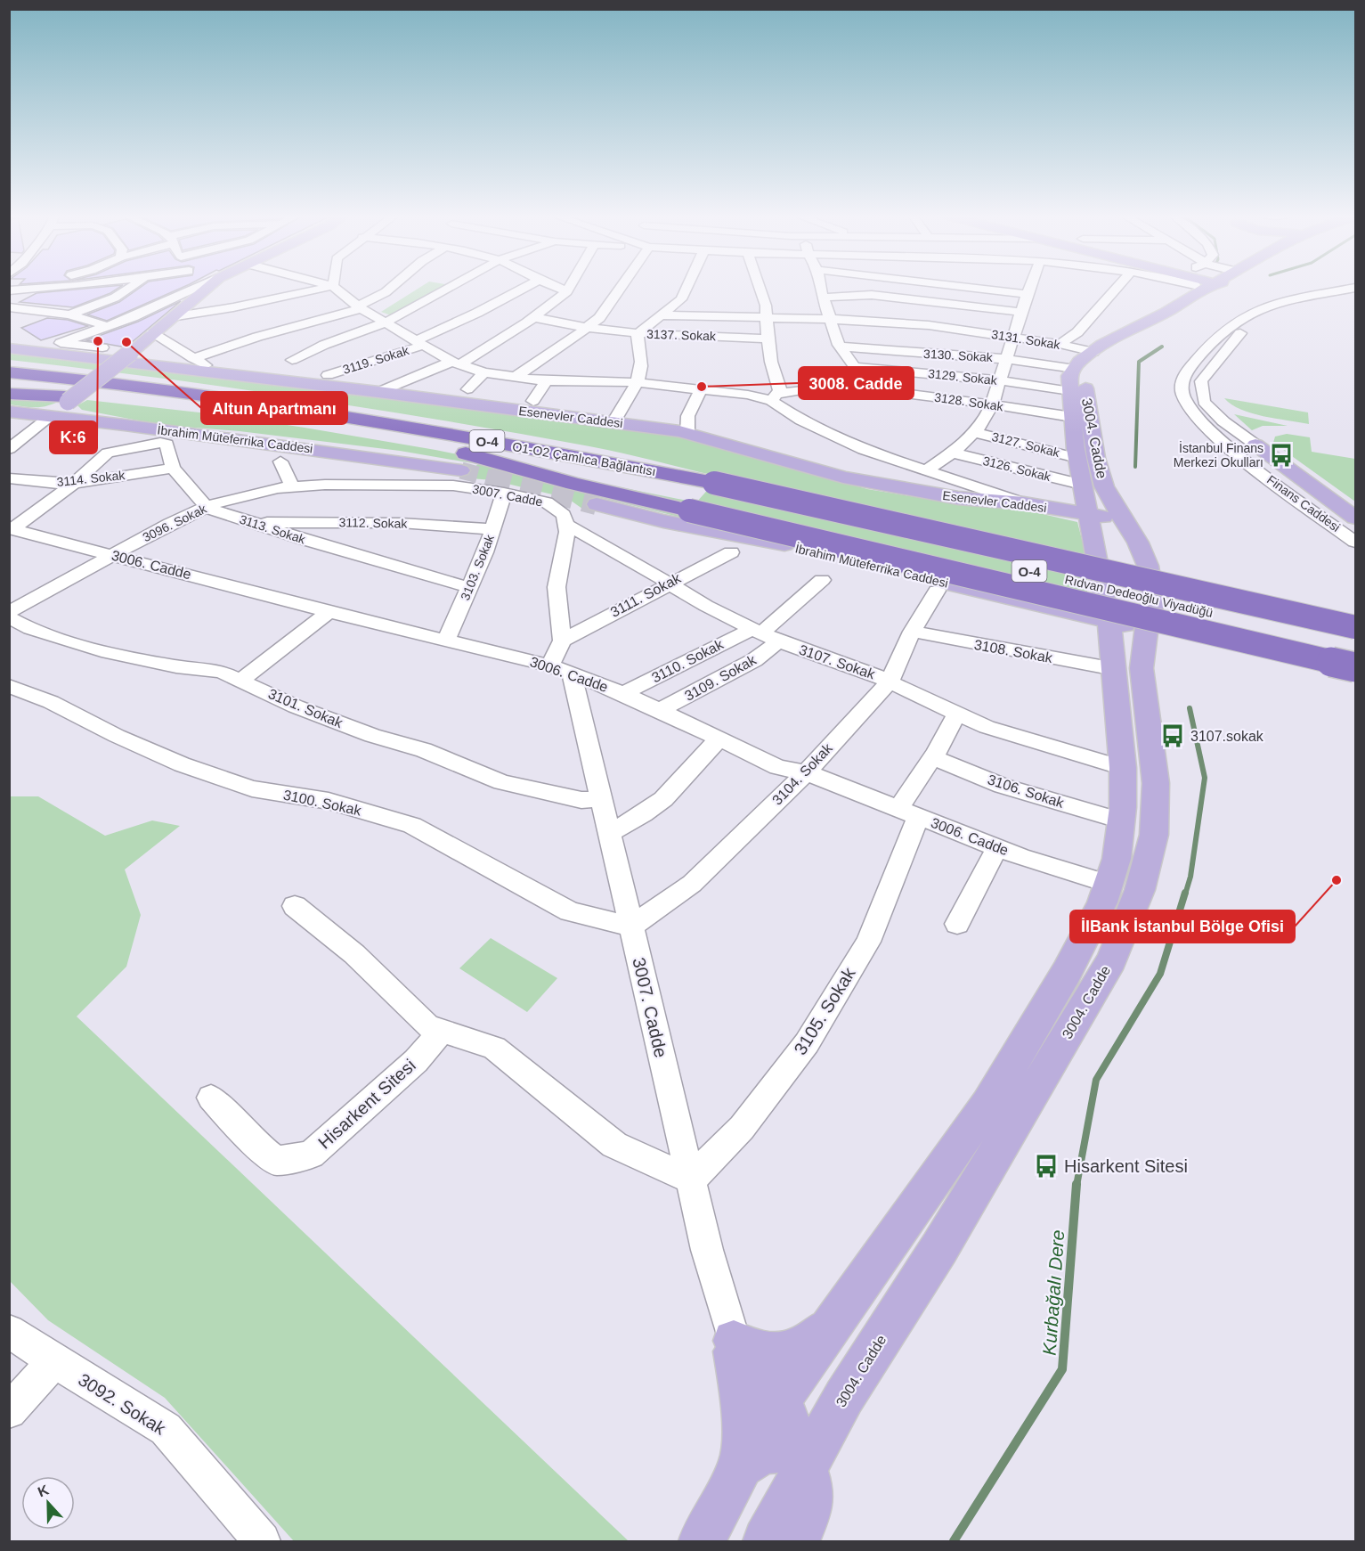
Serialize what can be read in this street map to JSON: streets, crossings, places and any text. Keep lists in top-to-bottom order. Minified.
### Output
{"streets":{"highway":["O-4","O1-O2 Çamlıca Bağlantısı","Rıdvan Dedeoğlu Viyadüğü"],"main road":["Esenevler Caddesi","3004. Cadde","İbrahim Müteferrika Caddesi"],"street":["3137. Sokak","3131. Sokak","3130. Sokak","3119. Sokak","3129. Sokak","3128. Sokak","3127. Sokak","3126. Sokak","3114. Sokak","3007. Cadde","Finans Caddesi","3096. Sokak","3112. Sokak","3113. Sokak","3006. Cadde","3103. Sokak","3111. Sokak","3108. Sokak","3110. Sokak","3107. Sokak","3109. Sokak","3101. Sokak","3104. Sokak","3106. Sokak","3100. Sokak","3105. Sokak","Hisarkent Sitesi","3092. Sokak"]},"crossings":[["3131. Sokak","3130. Sokak"],["3131. Sokak","3129. Sokak"],["3131. Sokak","3128. Sokak"],["3131. Sokak","3004. Cadde"],["3130. Sokak","3129. Sokak"],["3130. Sokak","3128. Sokak"],["3130. Sokak","3004. Cadde"],["3129. Sokak","3128. Sokak"],["3129. Sokak","3004. Cadde"],["3128. Sokak","3004. Cadde"],["Esenevler Caddesi","3004. Cadde"],["3004. Cadde","İbrahim Müteferrika Caddesi"],["3004. Cadde","3127. Sokak"],["3004. Cadde","3126. Sokak"],["3004. Cadde","3006. Cadde"],["3004. Cadde","3108. Sokak"],["3004. Cadde","3107. Sokak"],["3004. Cadde","3106. Sokak"],["3127. Sokak","3126. Sokak"],["O1-O2 Çamlıca Bağlantısı","Rıdvan Dedeoğlu Viyadüğü"],["3114. Sokak","3113. Sokak"],["3007. Cadde","3096. Sokak"],["3007. Cadde","3006. Cadde"],["3007. Cadde","3103. Sokak"],["3007. Cadde","3107. Sokak"],["3007. Cadde","3101. Sokak"],["3007. Cadde","3104. Sokak"],["3007. Cadde","3100. Sokak"],["3007. Cadde","3105. Sokak"],["3096. Sokak","3113. Sokak"],["3096. Sokak","3006. Cadde"],["3096. Sokak","3101. Sokak"],["3112. Sokak","3113. Sokak"],["3112. Sokak","3103. Sokak"],["3113. Sokak","3103. Sokak"],["3006. Cadde","3103. Sokak"],["3006. Cadde","3110. Sokak"],["3006. Cadde","3109. Sokak"],["3006. Cadde","3104. Sokak"],["3006. Cadde","3105. Sokak"],["3111. Sokak","3107. Sokak"],["3108. Sokak","3104. Sokak"],["3110. Sokak","3107. Sokak"],["3110. Sokak","3109. Sokak"],["3107. Sokak","3109. Sokak"],["3107. Sokak","3104. Sokak"],["3107. Sokak","3105. Sokak"],["3104. Sokak","3100. Sokak"],["3106. Sokak","3105. Sokak"]],"water":["Kurbağalı Dere"],"places":{"other":["K:6","Altun Apartmanı","3008. Cadde","İlBank İstanbul Bölge Ofisi"],"bus stop":["İstanbul Finans Merkezi Okulları","3107.sokak","Hisarkent Sitesi"]},"north":"top"}
